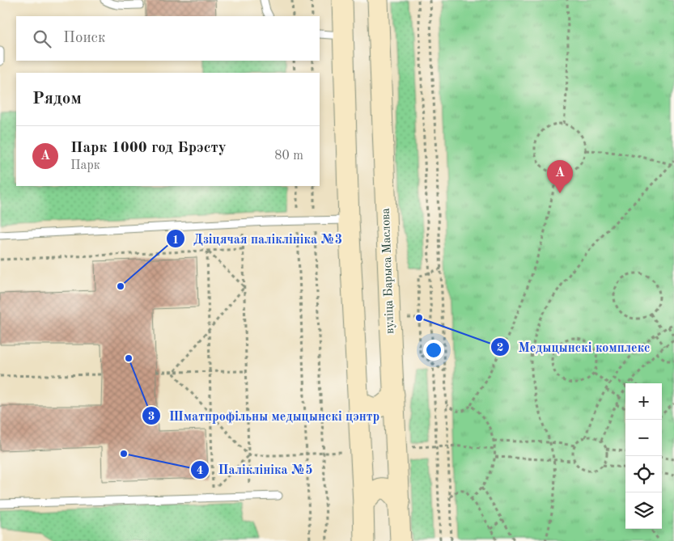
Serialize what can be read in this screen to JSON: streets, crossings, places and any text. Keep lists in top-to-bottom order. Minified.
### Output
{"streets":{"main road":["вуліца Барыса Маслова"]},"places":["Дзіцячая паліклініка №3","Медыцынскі комплекс","Шматпрофільны медыцынскі цэнтр","Паліклініка №5"],"page":{"search":"Поиск","heading":"Рядом","list":[{"mark":"A","name":"Парк 1000 год Брэсту","note":"Парк","value":"80 m"}],"pins":"A","map_buttons":["+","−"]}}
